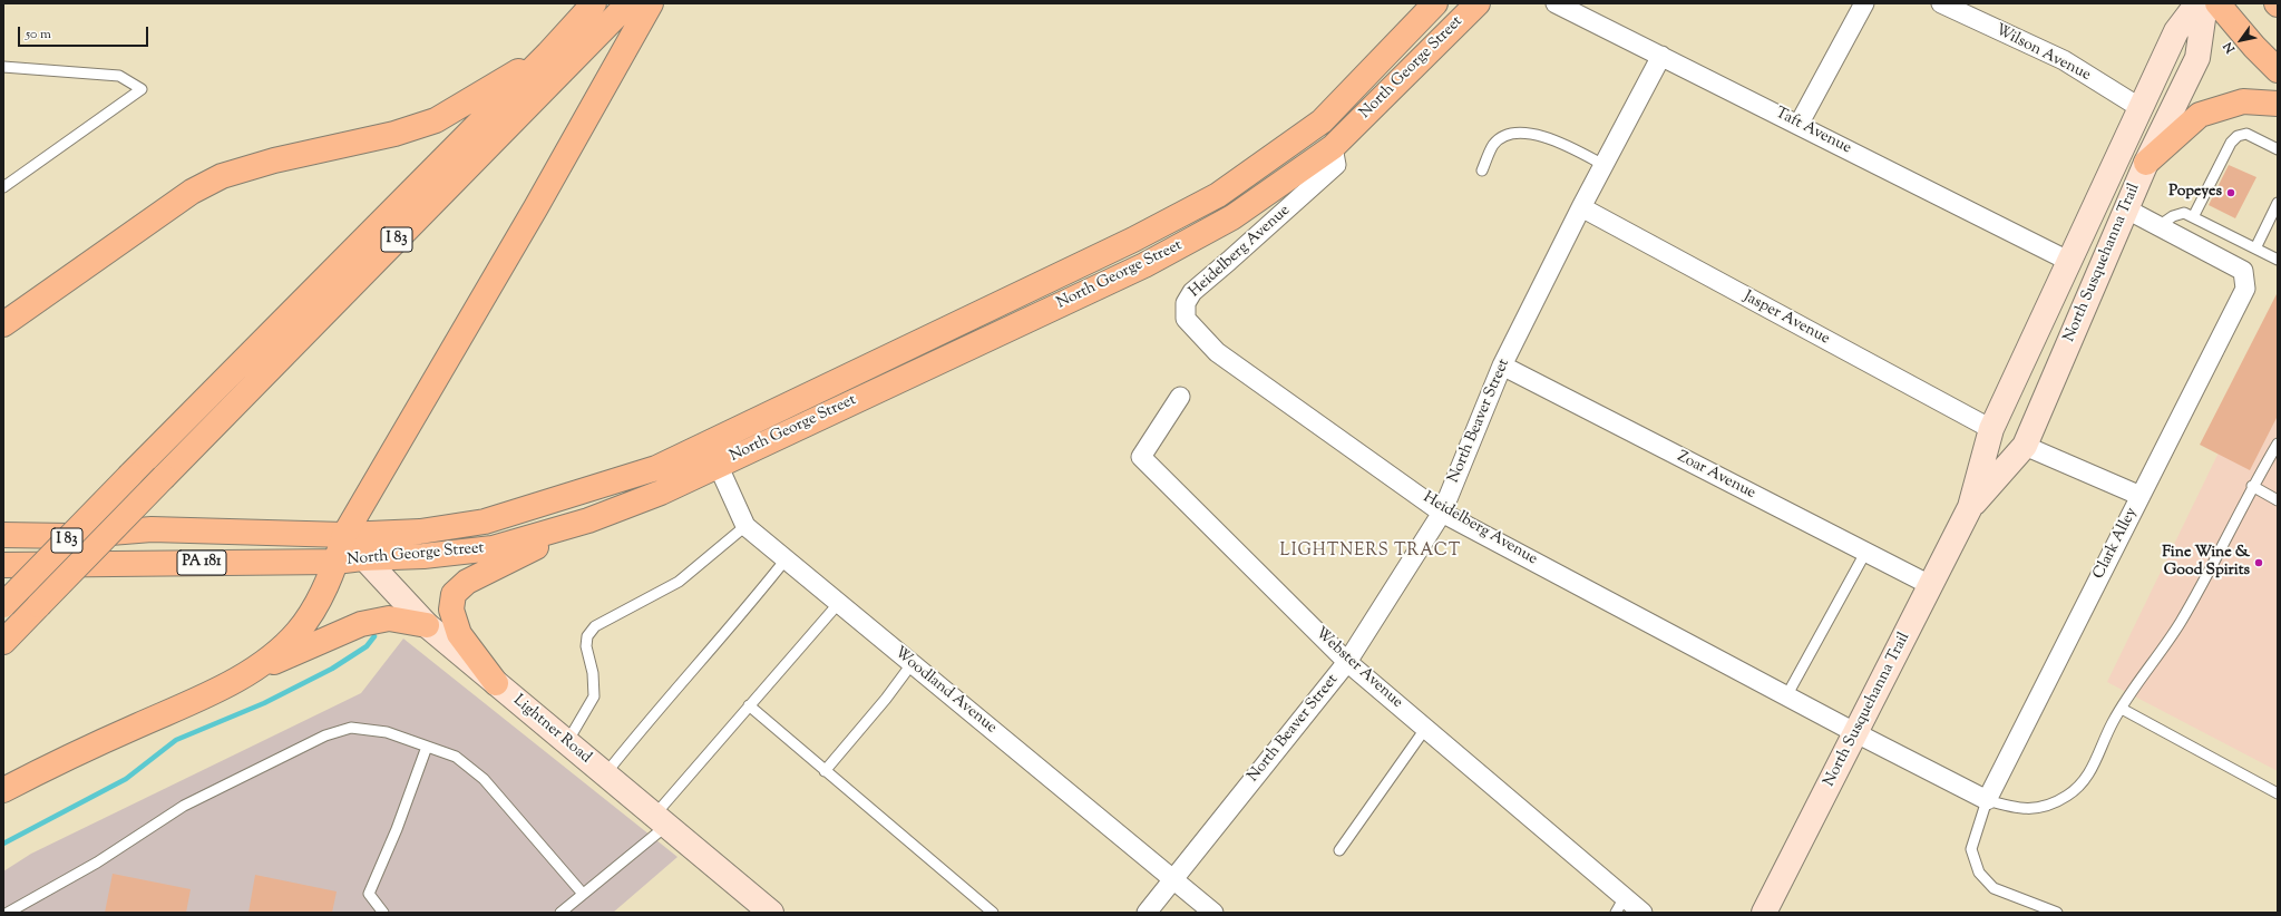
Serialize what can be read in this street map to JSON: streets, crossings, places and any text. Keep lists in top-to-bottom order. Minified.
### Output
{"streets":{"main road":["North George Street","I 83","North Susquehanna Trail","PA 181","Lightner Road"],"street":["Wilson Avenue","Taft Avenue","Heidelberg Avenue","Jasper Avenue","North Beaver Street","Zoar Avenue","Clark Alley","Webster Avenue","Woodland Avenue"]},"crossings":[["Wilson Avenue","North Susquehanna Trail"],["North George Street","Heidelberg Avenue"],["North George Street","Woodland Avenue"],["North George Street","Lightner Road"],["Taft Avenue","North Susquehanna Trail"],["Taft Avenue","North Beaver Street"],["Heidelberg Avenue","North Susquehanna Trail"],["Heidelberg Avenue","North Beaver Street"],["Heidelberg Avenue","Clark Alley"],["North Susquehanna Trail","Jasper Avenue"],["North Susquehanna Trail","Zoar Avenue"],["Jasper Avenue","North Beaver Street"],["North Beaver Street","Zoar Avenue"],["North Beaver Street","Webster Avenue"],["North Beaver Street","Woodland Avenue"]],"districts":["LIGHTNERS TRACT"],"places":["Popeyes","Fine Wine & Good Spirits"],"scale_bar":"50 m","north":"bottom left"}
